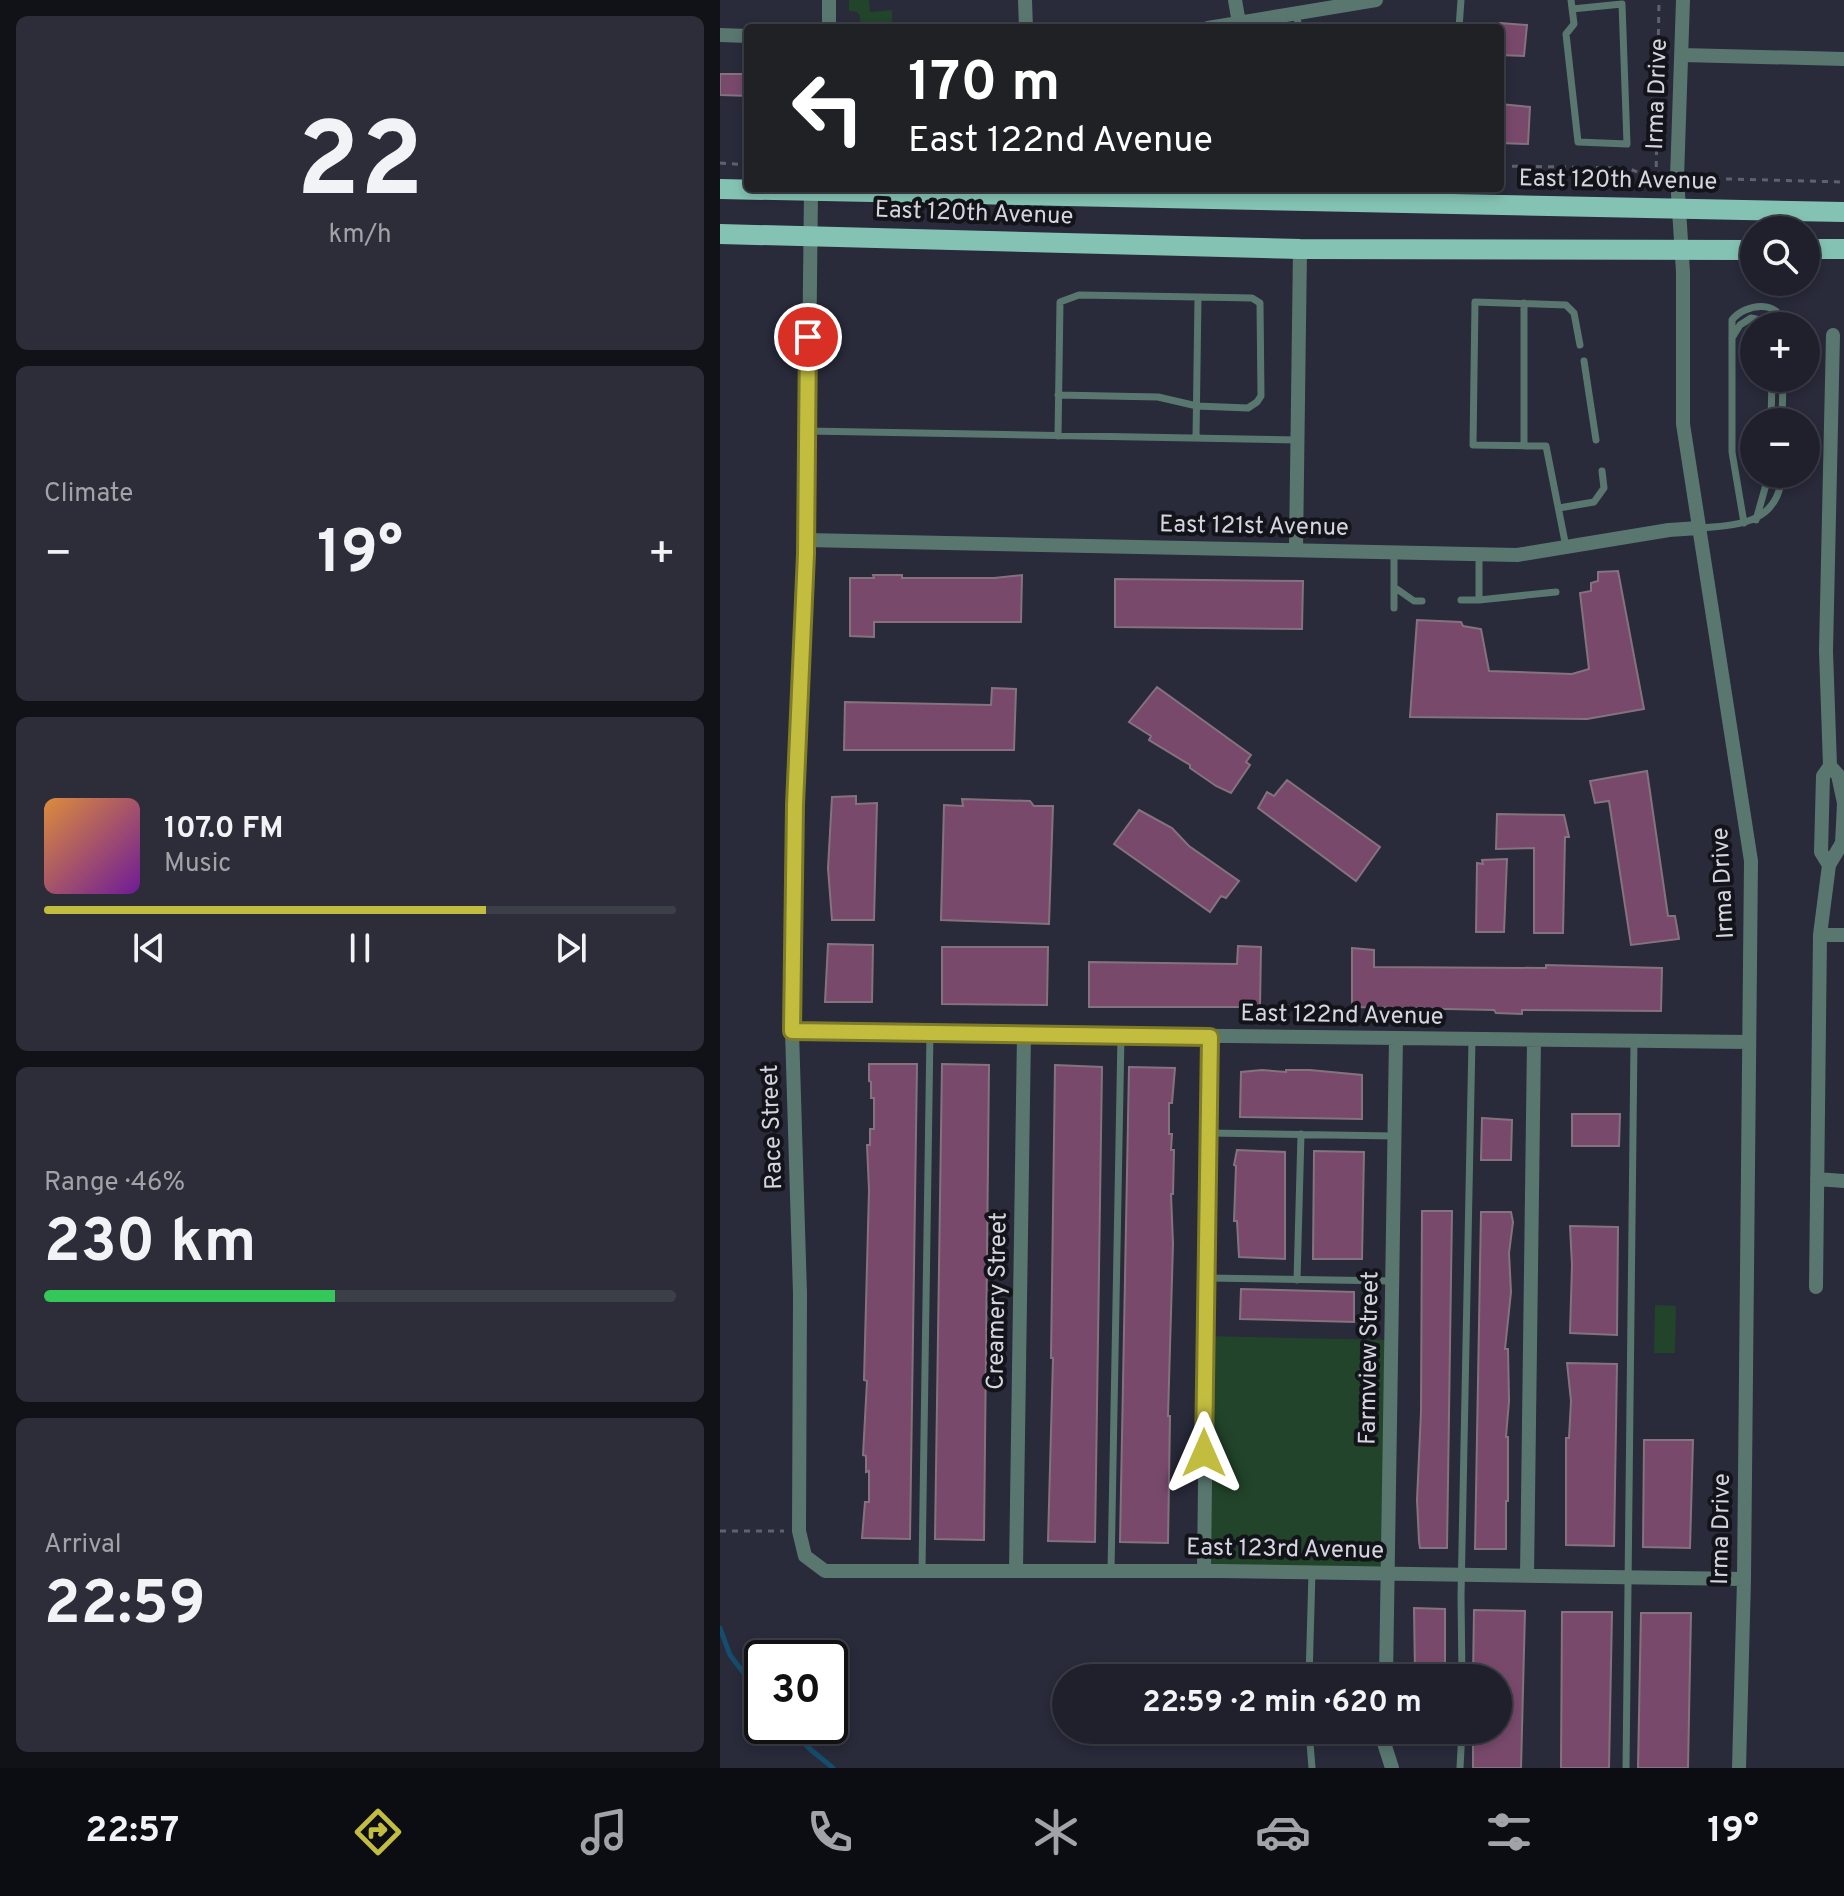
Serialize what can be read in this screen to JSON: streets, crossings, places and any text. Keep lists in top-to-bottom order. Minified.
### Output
{"streets":{"main road":["East 120th Avenue"],"street":["Irma Drive","East 121st Avenue","East 122nd Avenue","Race Street","Creamery Street","Farmview Street","East 123rd Avenue"]},"crossings":[["Irma Drive","East 120th Avenue"],["Irma Drive","East 121st Avenue"],["Irma Drive","East 122nd Avenue"],["Irma Drive","East 123rd Avenue"],["East 120th Avenue","Race Street"],["East 121st Avenue","Race Street"],["East 122nd Avenue","Race Street"],["East 122nd Avenue","Creamery Street"],["East 122nd Avenue","Farmview Street"],["Race Street","East 123rd Avenue"],["Creamery Street","East 123rd Avenue"],["Farmview Street","East 123rd Avenue"]],"page":{"tile":[["22","km/h"],"Climate",["Range · 46%","230 km"],["Arrival","22:59"]],"turn":["170 m","East 122nd Avenue"],"map_buttons":["+","−"],"heat":["−","19°","+"],"song":["107.0 FM","Music"],"limit":"30","trip":"22:59 · 2 min · 620 m","tabs":["22:57","19°"]}}
